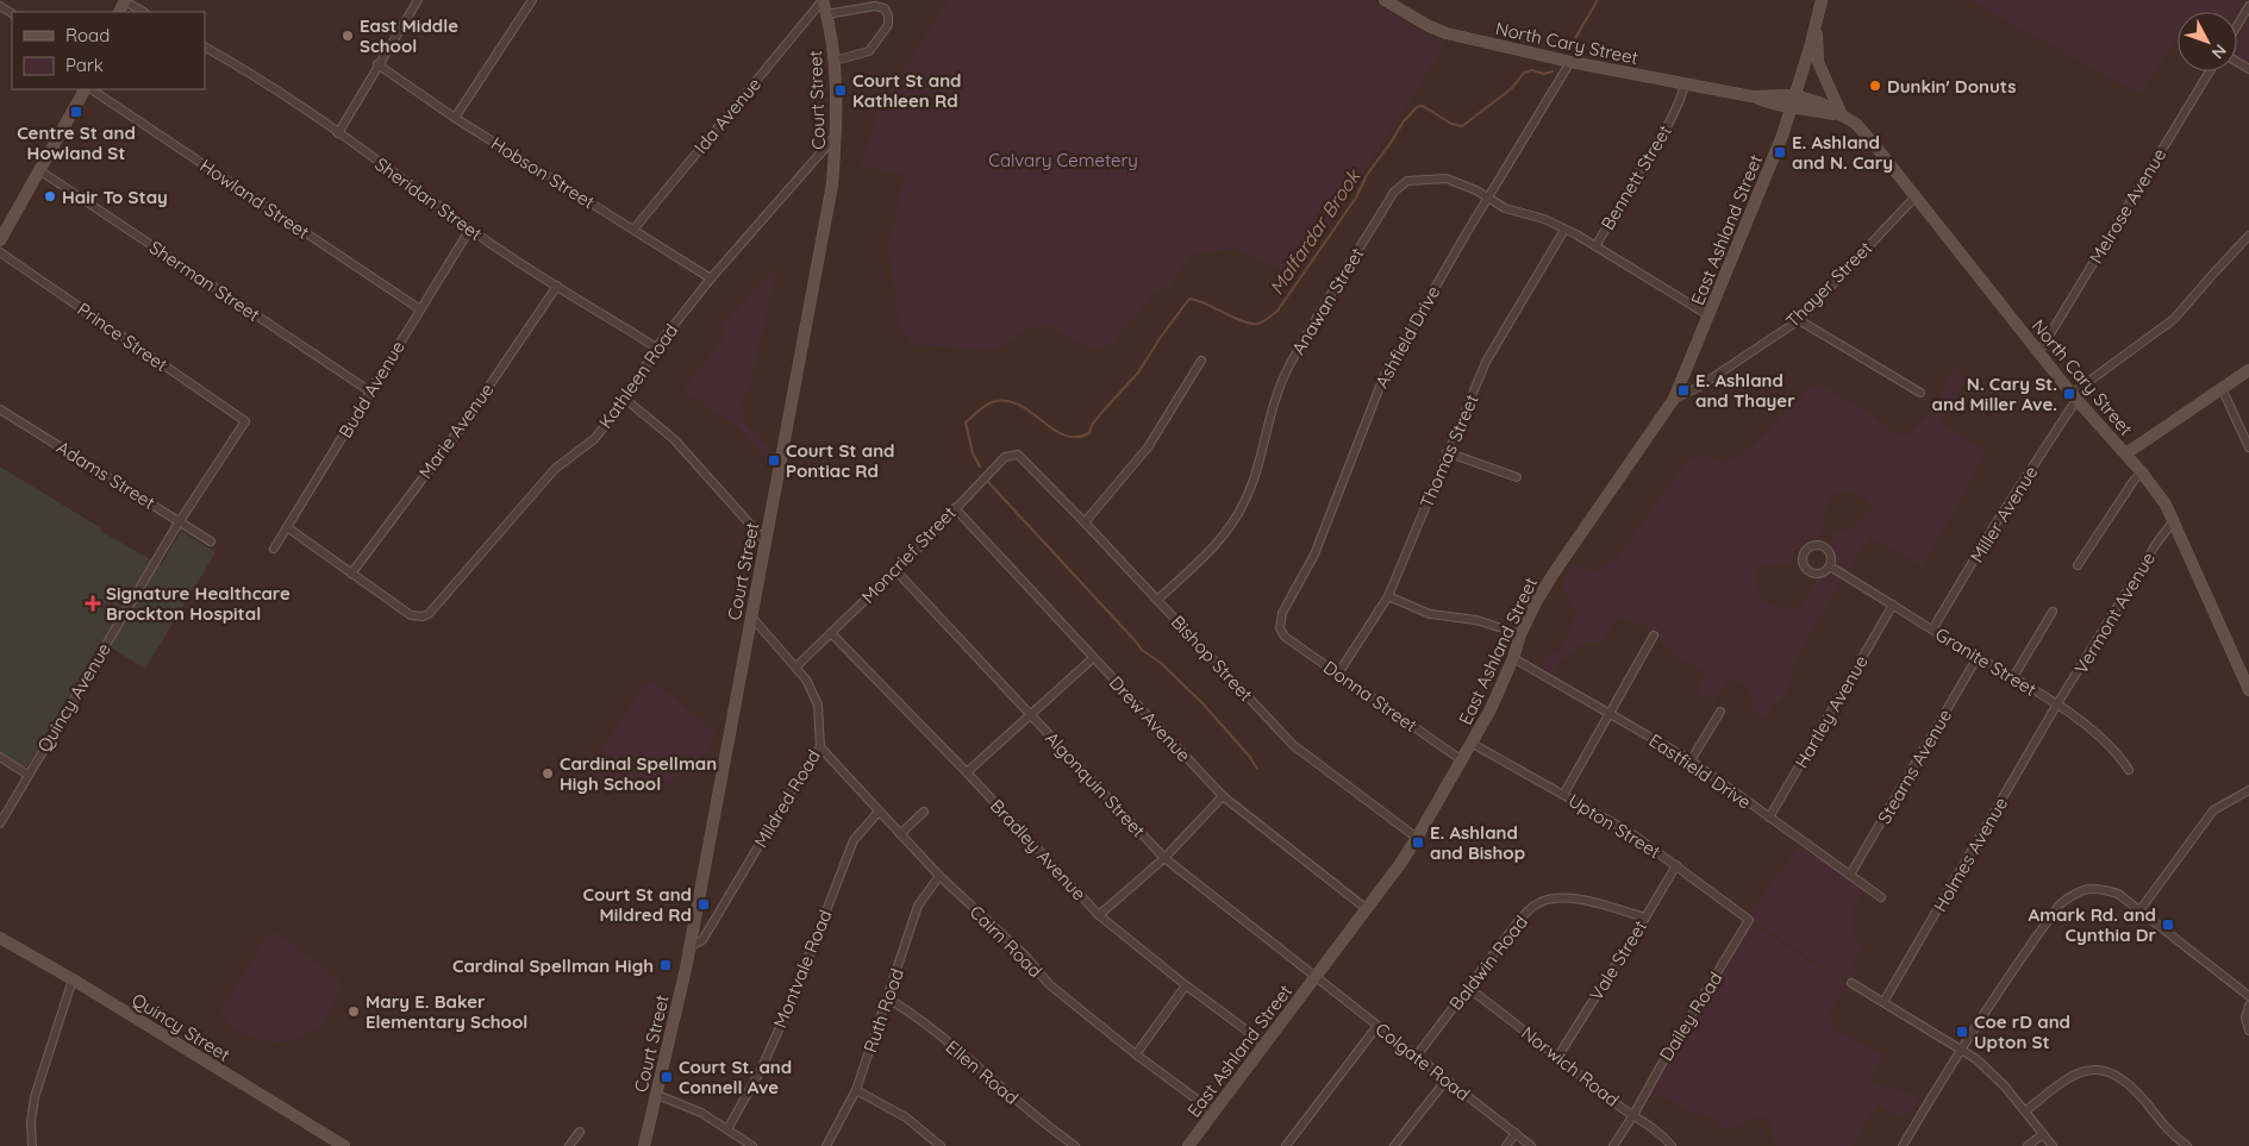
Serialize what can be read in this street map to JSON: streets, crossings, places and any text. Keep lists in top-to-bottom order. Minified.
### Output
{"streets":{"main road":["North Cary Street","Court Street","East Ashland Street","Quincy Street"],"street":["Ida Avenue","Hobson Street","Bennett Street","Howland Street","Sheridan Street","Melrose Avenue","Sherman Street","Thayer Street","Anawan Street","Prince Street","Ashfield Drive","Kathleen Road","Budd Avenue","Marie Avenue","Thomas Street","Adams Street","Miller Avenue","Moncrief Street","Vermont Avenue","Bishop Street","Granite Street","Donna Street","Quincy Avenue","Hartley Avenue","Drew Avenue","Stearns Avenue","Eastfield Drive","Algonquin Street","Mildred Road","Upton Street","Bradley Avenue","Holmes Avenue","Cairn Road","Vale Street","Baldwin Road","Montvale Road","Ruth Road","Dailey Road","Colgate Road","Norwich Road","Ellen Road"]},"crossings":[["North Cary Street","Bennett Street"],["North Cary Street","Melrose Avenue"],["North Cary Street","East Ashland Street"],["North Cary Street","Thayer Street"],["North Cary Street","Ashfield Drive"],["North Cary Street","Miller Avenue"],["North Cary Street","Vermont Avenue"],["Court Street","Ida Avenue"],["Court Street","Kathleen Road"],["Court Street","Mildred Road"],["Ida Avenue","Hobson Street"],["Hobson Street","Kathleen Road"],["Bennett Street","East Ashland Street"],["Bennett Street","Anawan Street"],["Howland Street","Budd Avenue"],["Sheridan Street","Kathleen Road"],["Sheridan Street","Budd Avenue"],["Sheridan Street","Marie Avenue"],["East Ashland Street","Thayer Street"],["East Ashland Street","Bishop Street"],["East Ashland Street","Donna Street"],["East Ashland Street","Drew Avenue"],["East Ashland Street","Eastfield Drive"],["East Ashland Street","Algonquin Street"],["East Ashland Street","Upton Street"],["East Ashland Street","Bradley Avenue"],["East Ashland Street","Cairn Road"],["East Ashland Street","Colgate Road"],["Sherman Street","Budd Avenue"],["Anawan Street","Ashfield Drive"],["Anawan Street","Thomas Street"],["Anawan Street","Bishop Street"],["Prince Street","Quincy Avenue"],["Ashfield Drive","Donna Street"],["Kathleen Road","Budd Avenue"],["Kathleen Road","Marie Avenue"],["Thomas Street","Donna Street"],["Adams Street","Quincy Avenue"],["Miller Avenue","Granite Street"],["Moncrief Street","Bishop Street"],["Moncrief Street","Drew Avenue"],["Moncrief Street","Algonquin Street"],["Moncrief Street","Mildred Road"],["Moncrief Street","Bradley Avenue"],["Vermont Avenue","Granite Street"],["Vermont Avenue","Holmes Avenue"],["Granite Street","Hartley Avenue"],["Granite Street","Stearns Avenue"],["Granite Street","Holmes Avenue"],["Hartley Avenue","Eastfield Drive"],["Stearns Avenue","Eastfield Drive"],["Algonquin Street","Colgate Road"],["Mildred Road","Cairn Road"],["Upton Street","Vale Street"],["Upton Street","Dailey Road"],["Cairn Road","Montvale Road"],["Cairn Road","Ruth Road"],["Vale Street","Baldwin Road"],["Vale Street","Norwich Road"],["Baldwin Road","Colgate Road"],["Baldwin Road","Norwich Road"],["Ruth Road","Ellen Road"],["Dailey Road","Norwich Road"]],"water":["Malfardar Brook"],"parks":["Calvary Cemetery"],"places":{"other":["East Middle School","Dunkin' Donuts","Hair To Stay","Cardinal Spellman High School","Mary E. Baker Elementary School"],"transit":["Court St and Kathleen Rd","Centre St and Howland St","E. Ashland and N. Cary","E. Ashland and Thayer","N. Cary St. and Miller Ave.","Court St and Pontiac Rd","E. Ashland and Bishop","Court St and Mildred Rd","Amark Rd. and Cynthia Dr","Cardinal Spellman High","Coe rD and Upton St","Court St. and Connell Ave"],"health":["Signature Healthcare Brockton Hospital"]},"legend":["Road","Park"],"north":"bottom right"}
